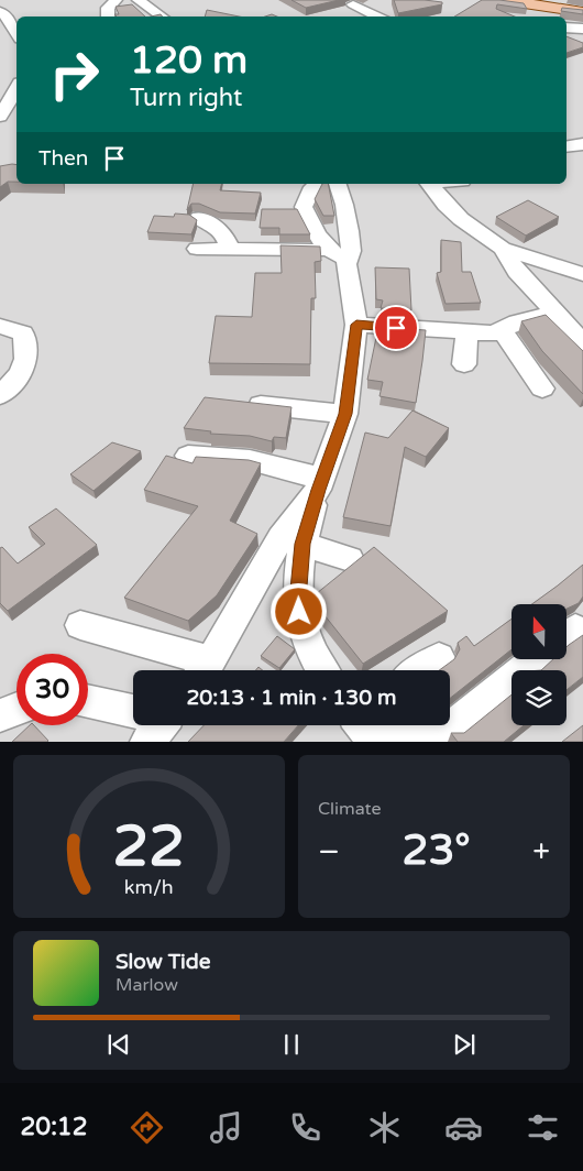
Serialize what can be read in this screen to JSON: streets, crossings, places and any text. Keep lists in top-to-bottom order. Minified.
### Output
{"north":"top","page":{"turn":["120 m","Turn right"],"then":"Then","limit":"30","trip":"20:13 · 1 min · 130 m","tile":"Climate","heat":["−","23°","+"],"song":["Slow Tide","Marlow"],"tabs":"20:12","gauge":["22","km/h"]}}
